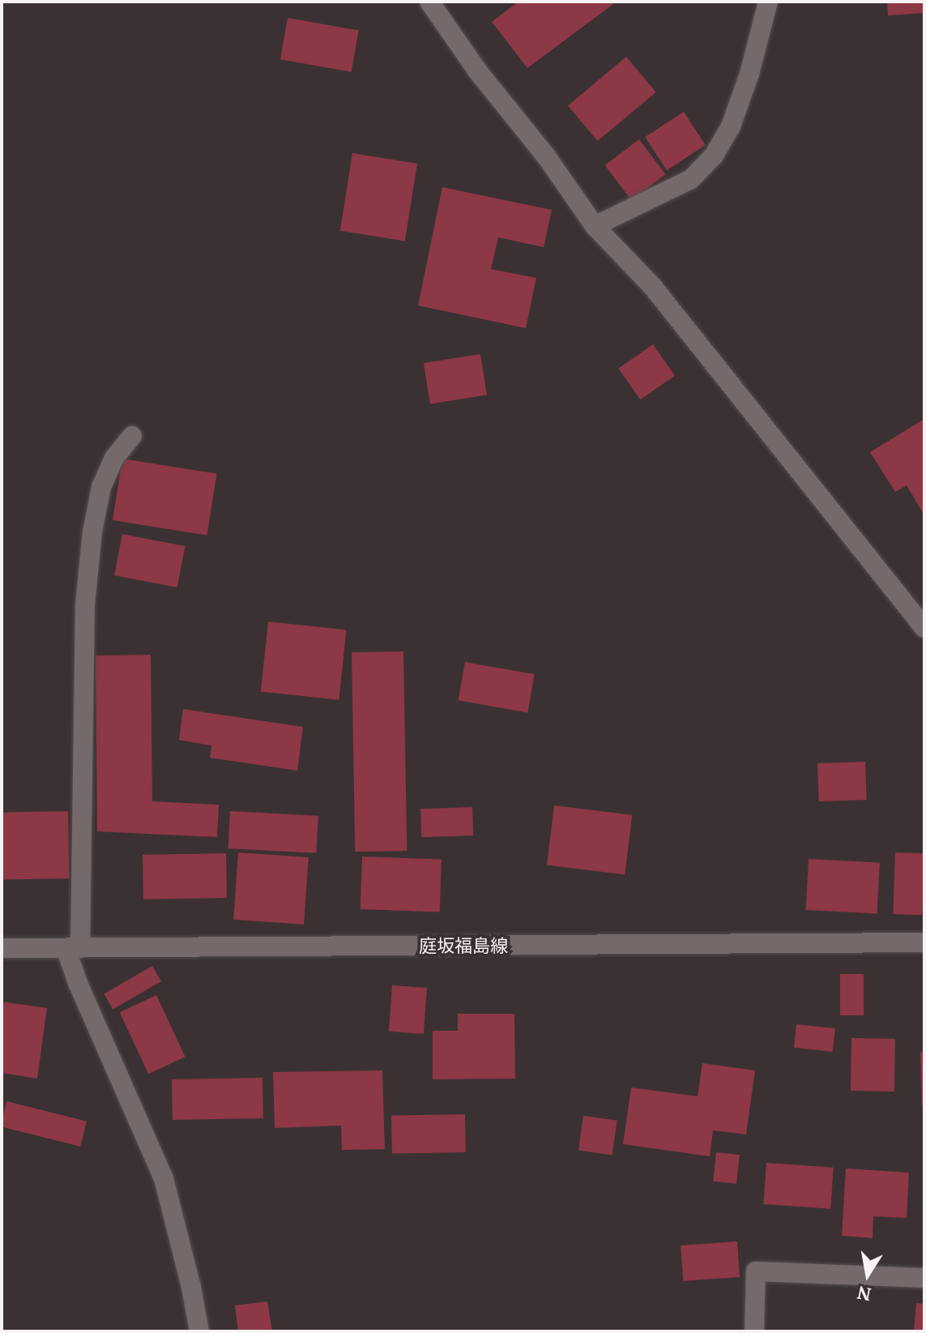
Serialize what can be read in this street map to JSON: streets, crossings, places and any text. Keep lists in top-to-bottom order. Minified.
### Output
{"streets":{"street":["庭坂福島線"]},"north":"bottom"}
